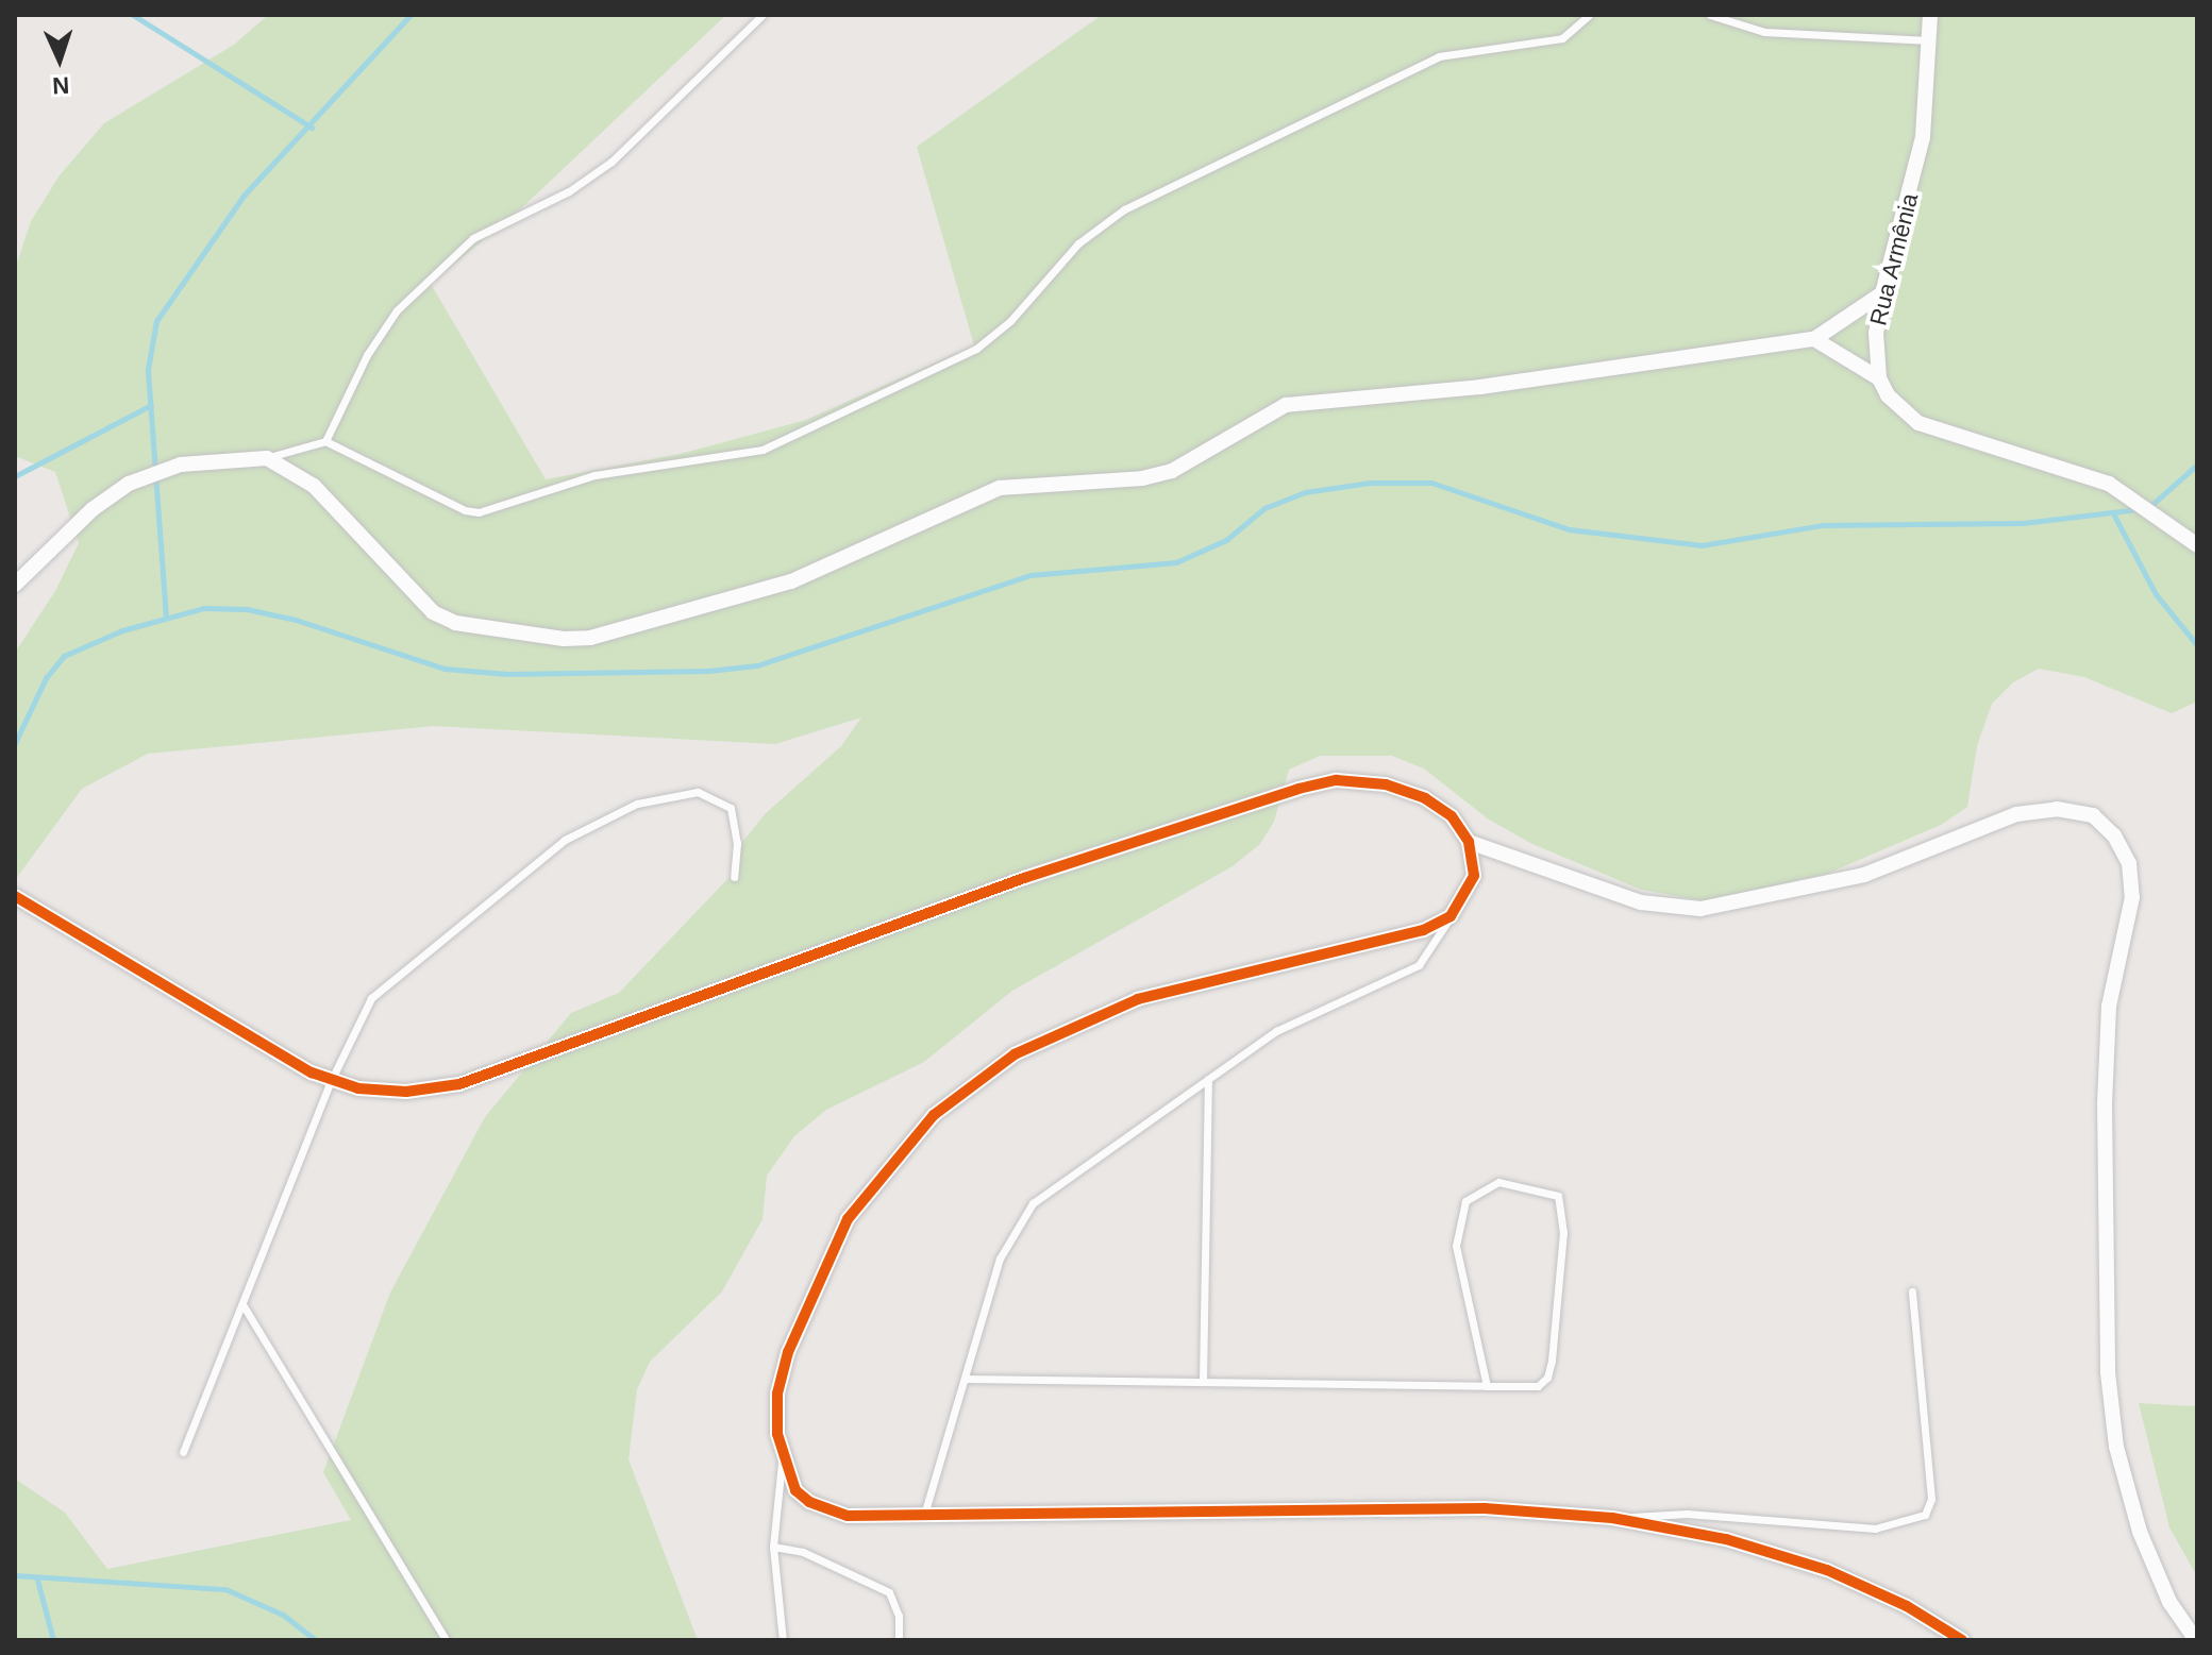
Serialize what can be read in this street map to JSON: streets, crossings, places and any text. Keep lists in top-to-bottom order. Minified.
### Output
{"streets":{"street":["Rua Armênia"]},"north":"bottom"}
